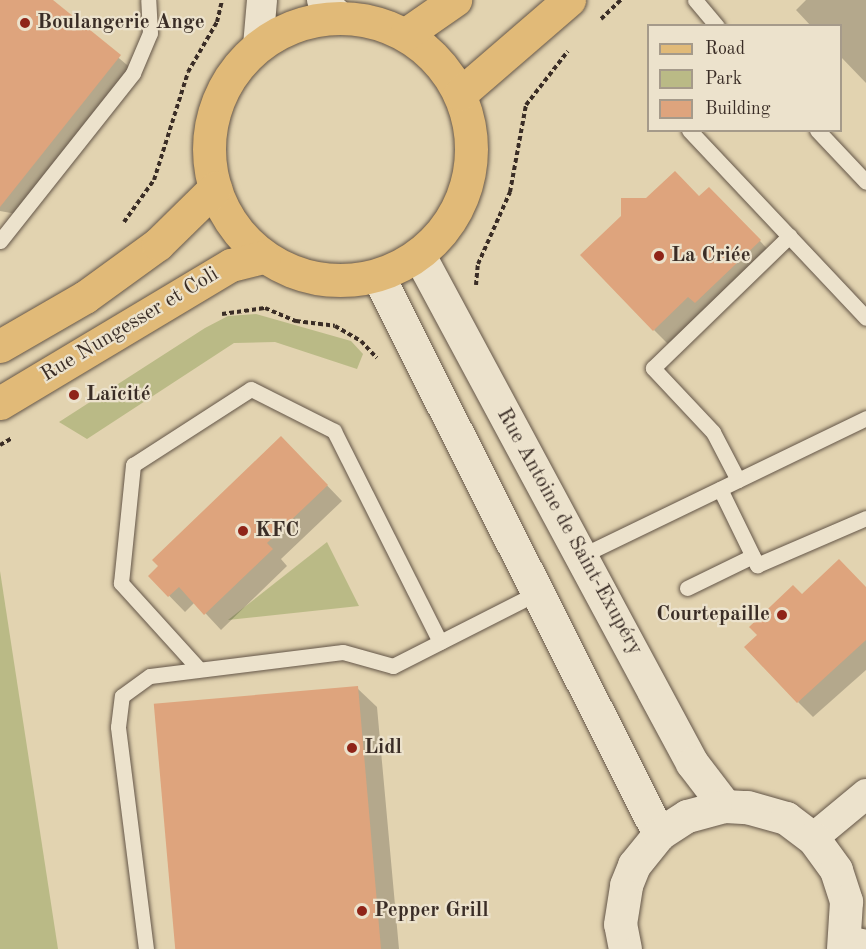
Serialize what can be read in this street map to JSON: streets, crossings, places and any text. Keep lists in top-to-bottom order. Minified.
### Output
{"streets":{"main road":["Rue Nungesser et Coli"],"street":["Rue Antoine de Saint-Exupéry"]},"places":["Boulangerie Ange","La Criée","Laïcité","KFC","Courtepaille","Lidl","Pepper Grill"],"legend":["Road","Park","Building"]}
